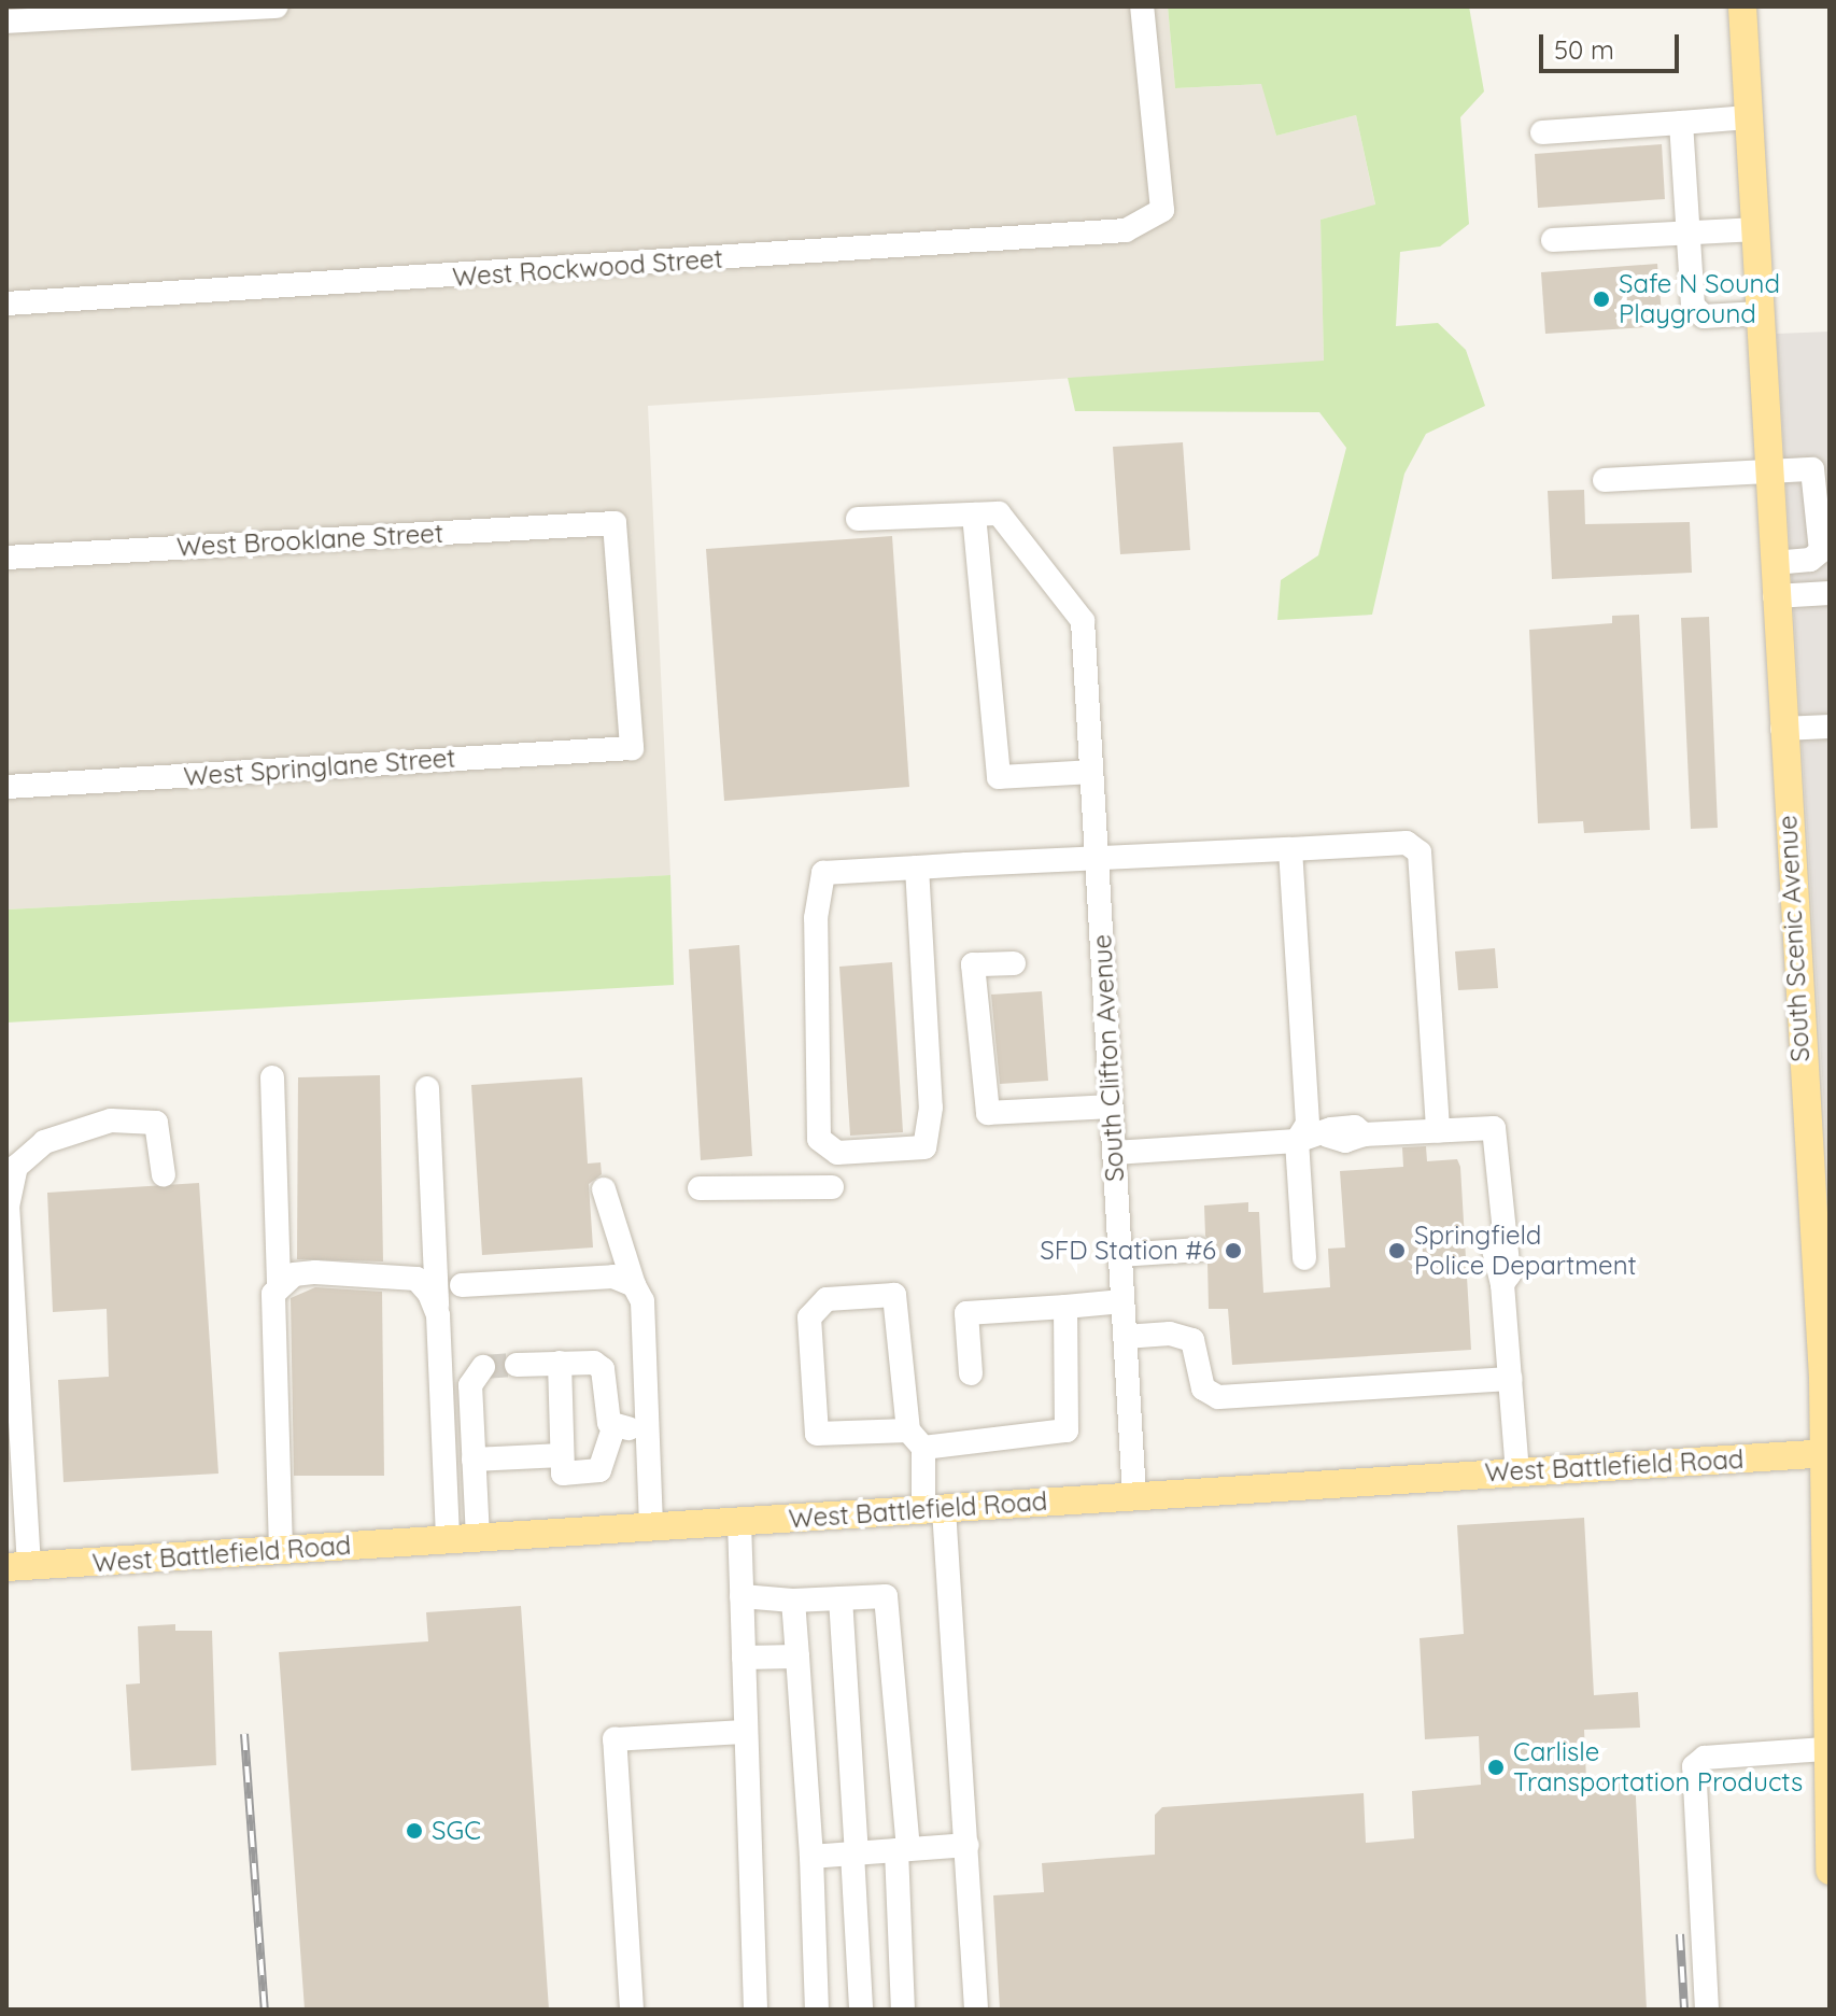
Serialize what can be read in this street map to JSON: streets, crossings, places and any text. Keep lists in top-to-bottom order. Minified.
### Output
{"streets":{"main road":["South Scenic Avenue","West Battlefield Road"],"street":["West Rockwood Street","West Brooklane Street","West Springlane Street","South Clifton Avenue"]},"crossings":[["West Brooklane Street","West Springlane Street"],["South Scenic Avenue","West Battlefield Road"],["South Clifton Avenue","West Battlefield Road"]],"places":["Safe N Sound Playground","SFD Station #6","Springfield Police Department","Carlisle Transportation Products","SGC"],"scale_bar":"50 m"}
